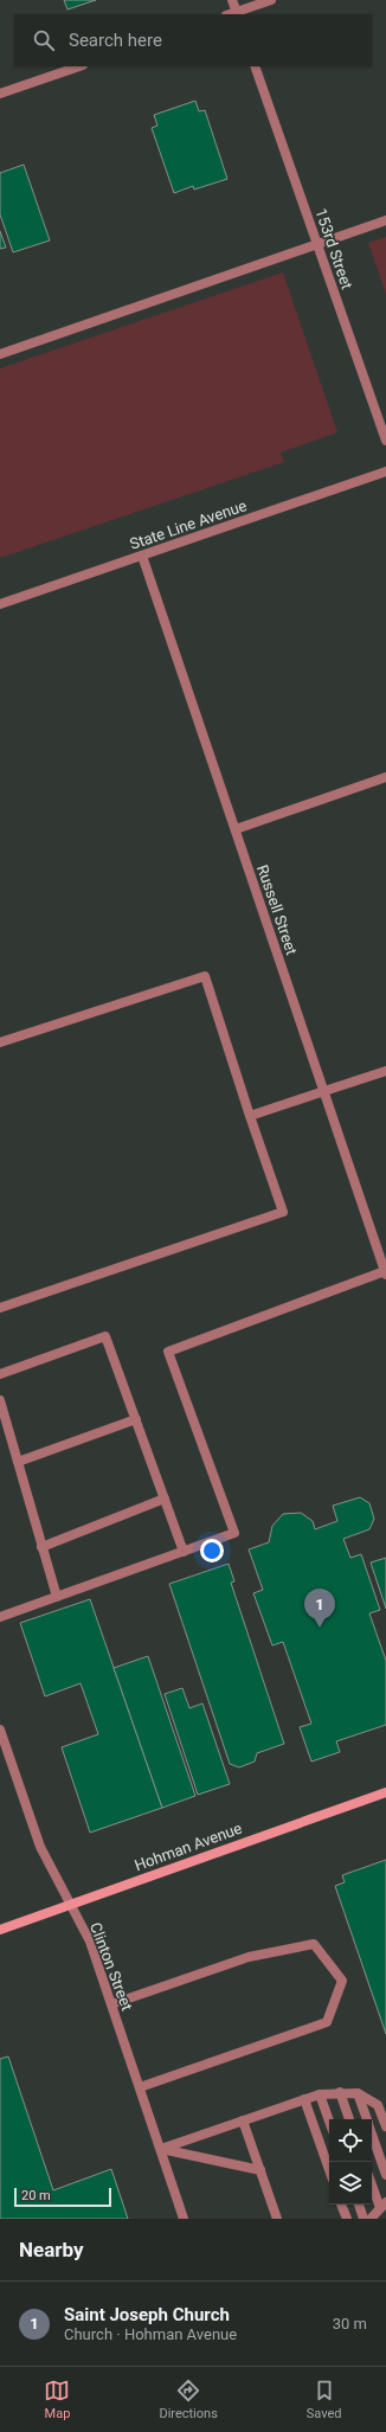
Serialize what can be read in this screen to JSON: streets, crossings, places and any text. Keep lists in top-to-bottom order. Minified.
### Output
{"streets":{"main road":["Hohman Avenue"],"street":["153rd Street","State Line Avenue","Russell Street","Clinton Street"]},"crossings":[["State Line Avenue","Russell Street"],["Hohman Avenue","Clinton Street"]],"scale_bar":"20 m","page":{"search":"Search here","pins":"1","scale":"20 m","heading":"Nearby","list":[{"mark":"1","name":"Saint Joseph Church","note":"Church · Hohman Avenue","value":"30 m"}],"nav":["Map","Directions","Saved"]}}
